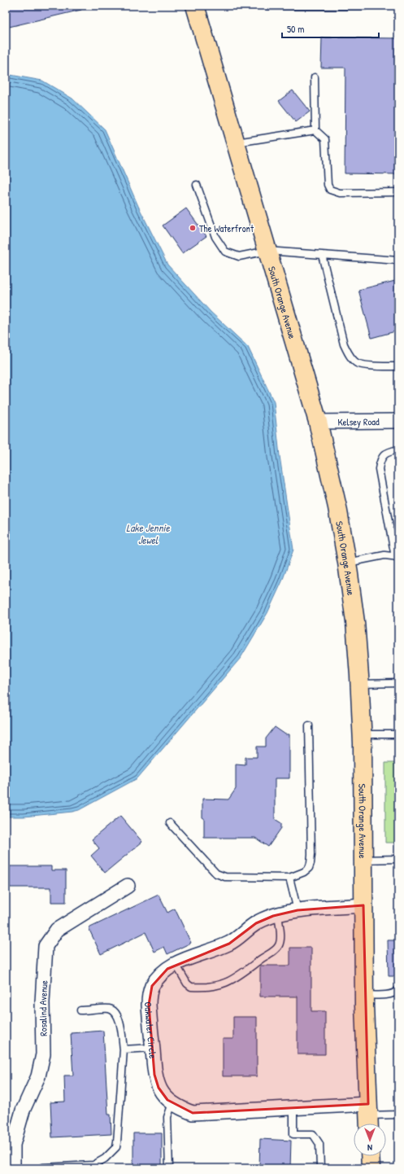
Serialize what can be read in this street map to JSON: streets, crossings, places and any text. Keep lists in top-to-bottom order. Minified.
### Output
{"streets":{"main road":["South Orange Avenue"],"street":["Kelsey Road","Rosalind Avenue","Oakwater Circle"]},"crossings":[["South Orange Avenue","Kelsey Road"],["South Orange Avenue","Oakwater Circle"]],"water":["Lake Jennie Jewel"],"places":["The Waterfront"],"scale_bar":"50 m","north":"bottom"}
